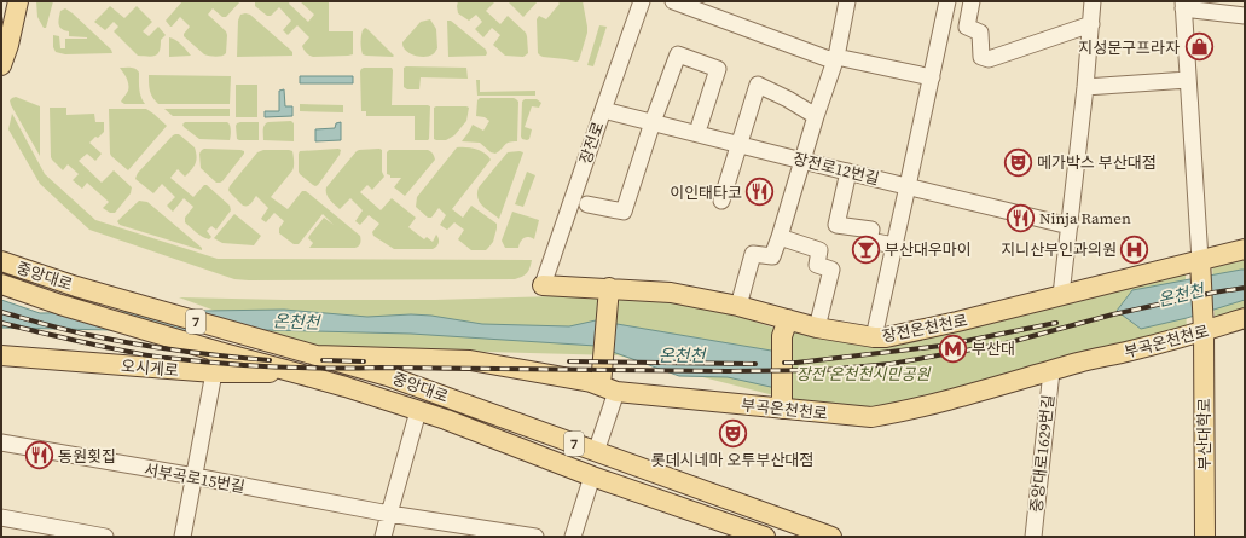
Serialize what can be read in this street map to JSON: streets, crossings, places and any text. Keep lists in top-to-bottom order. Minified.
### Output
{"streets":{"main road":["중앙대로","7","장전온천천로","부곡온천천로","오시게로","부산대학로"],"street":["장전로","장전로12번길","중앙대로1629번길","서부곡로15번길"]},"crossings":[["장전로","장전로12번길"],["장전로","장전온천천로"],["중앙대로","부곡온천천로"],["중앙대로","오시게로"],["장전온천천로","부산대학로"],["부곡온천천로","부산대학로"],["부곡온천천로","중앙대로1629번길"]],"water":["온천천"],"parks":["장전 온천천시민공원"],"places":{"shop":["지성문구프라자"],"theatre":["메가박스 부산대점","롯데시네마 오투부산대점"],"restaurant":["이인태타코","Ninja Ramen","동원횟집"],"bar":["부산대우마이"],"hospital":["지니산부인과의원"],"metro station":["부산대"]}}
